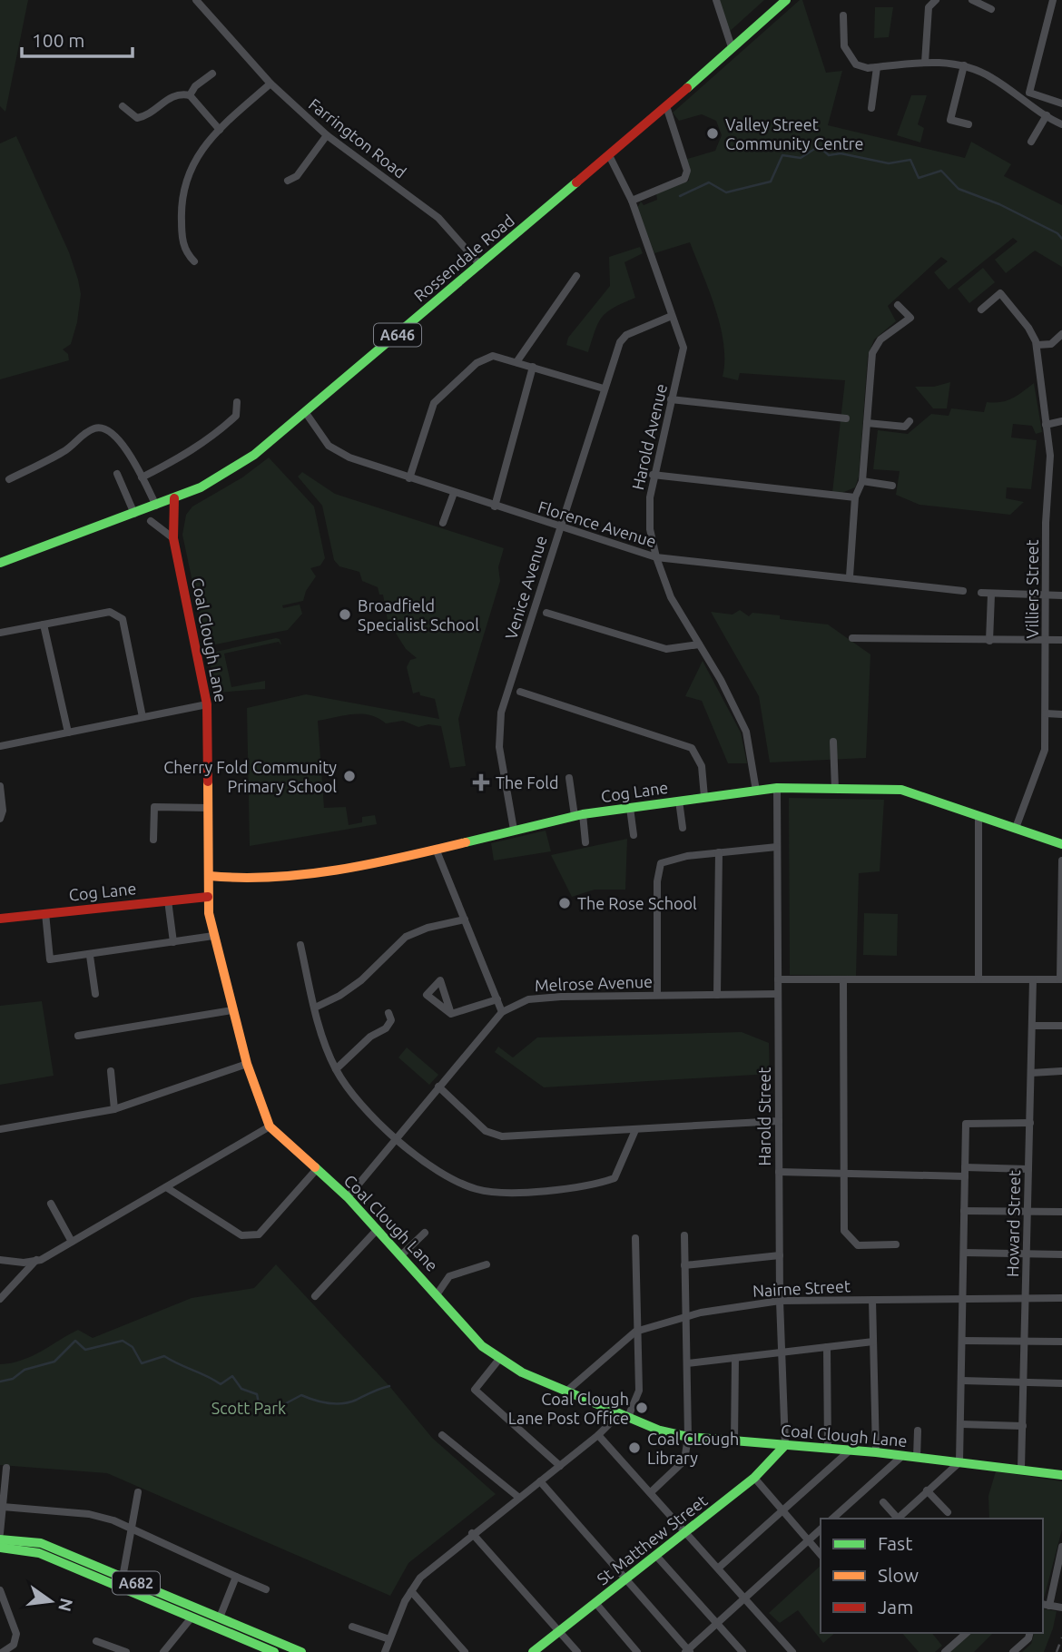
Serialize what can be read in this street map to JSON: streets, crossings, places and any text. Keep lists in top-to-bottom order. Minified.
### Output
{"streets":{"main road":["Rossendale Road","A646","Coal Clough Lane","Cog Lane","St Matthew Street","A682"],"street":["Farrington Road","Harold Avenue","Florence Avenue","Venice Avenue","Villiers Street","Melrose Avenue","Harold Street","Howard Street","Nairne Street"]},"crossings":[["Farrington Road","Rossendale Road"],["Rossendale Road","Harold Avenue"],["Rossendale Road","Florence Avenue"],["Rossendale Road","Coal Clough Lane"],["Harold Avenue","Florence Avenue"],["Harold Avenue","Venice Avenue"],["Harold Avenue","Cog Lane"],["Florence Avenue","Venice Avenue"],["Venice Avenue","Cog Lane"],["Villiers Street","Cog Lane"],["Coal Clough Lane","Cog Lane"],["Coal Clough Lane","Melrose Avenue"],["Coal Clough Lane","Harold Street"],["Coal Clough Lane","Howard Street"],["Coal Clough Lane","Nairne Street"],["Coal Clough Lane","St Matthew Street"],["Cog Lane","Harold Street"],["Melrose Avenue","Harold Street"],["Harold Street","Nairne Street"],["Harold Street","St Matthew Street"],["Howard Street","Nairne Street"]],"parks":["Scott Park"],"places":{"other":["Valley Street Community Centre","Broadfield Specialist School","Cherry Fold Community Primary School","The Rose School","Coal Clough Lane Post Office","Coal CLough Library"],"health":["The Fold"]},"legend":["Fast","Slow","Jam"],"scale_bar":"100 m","north":"right"}
